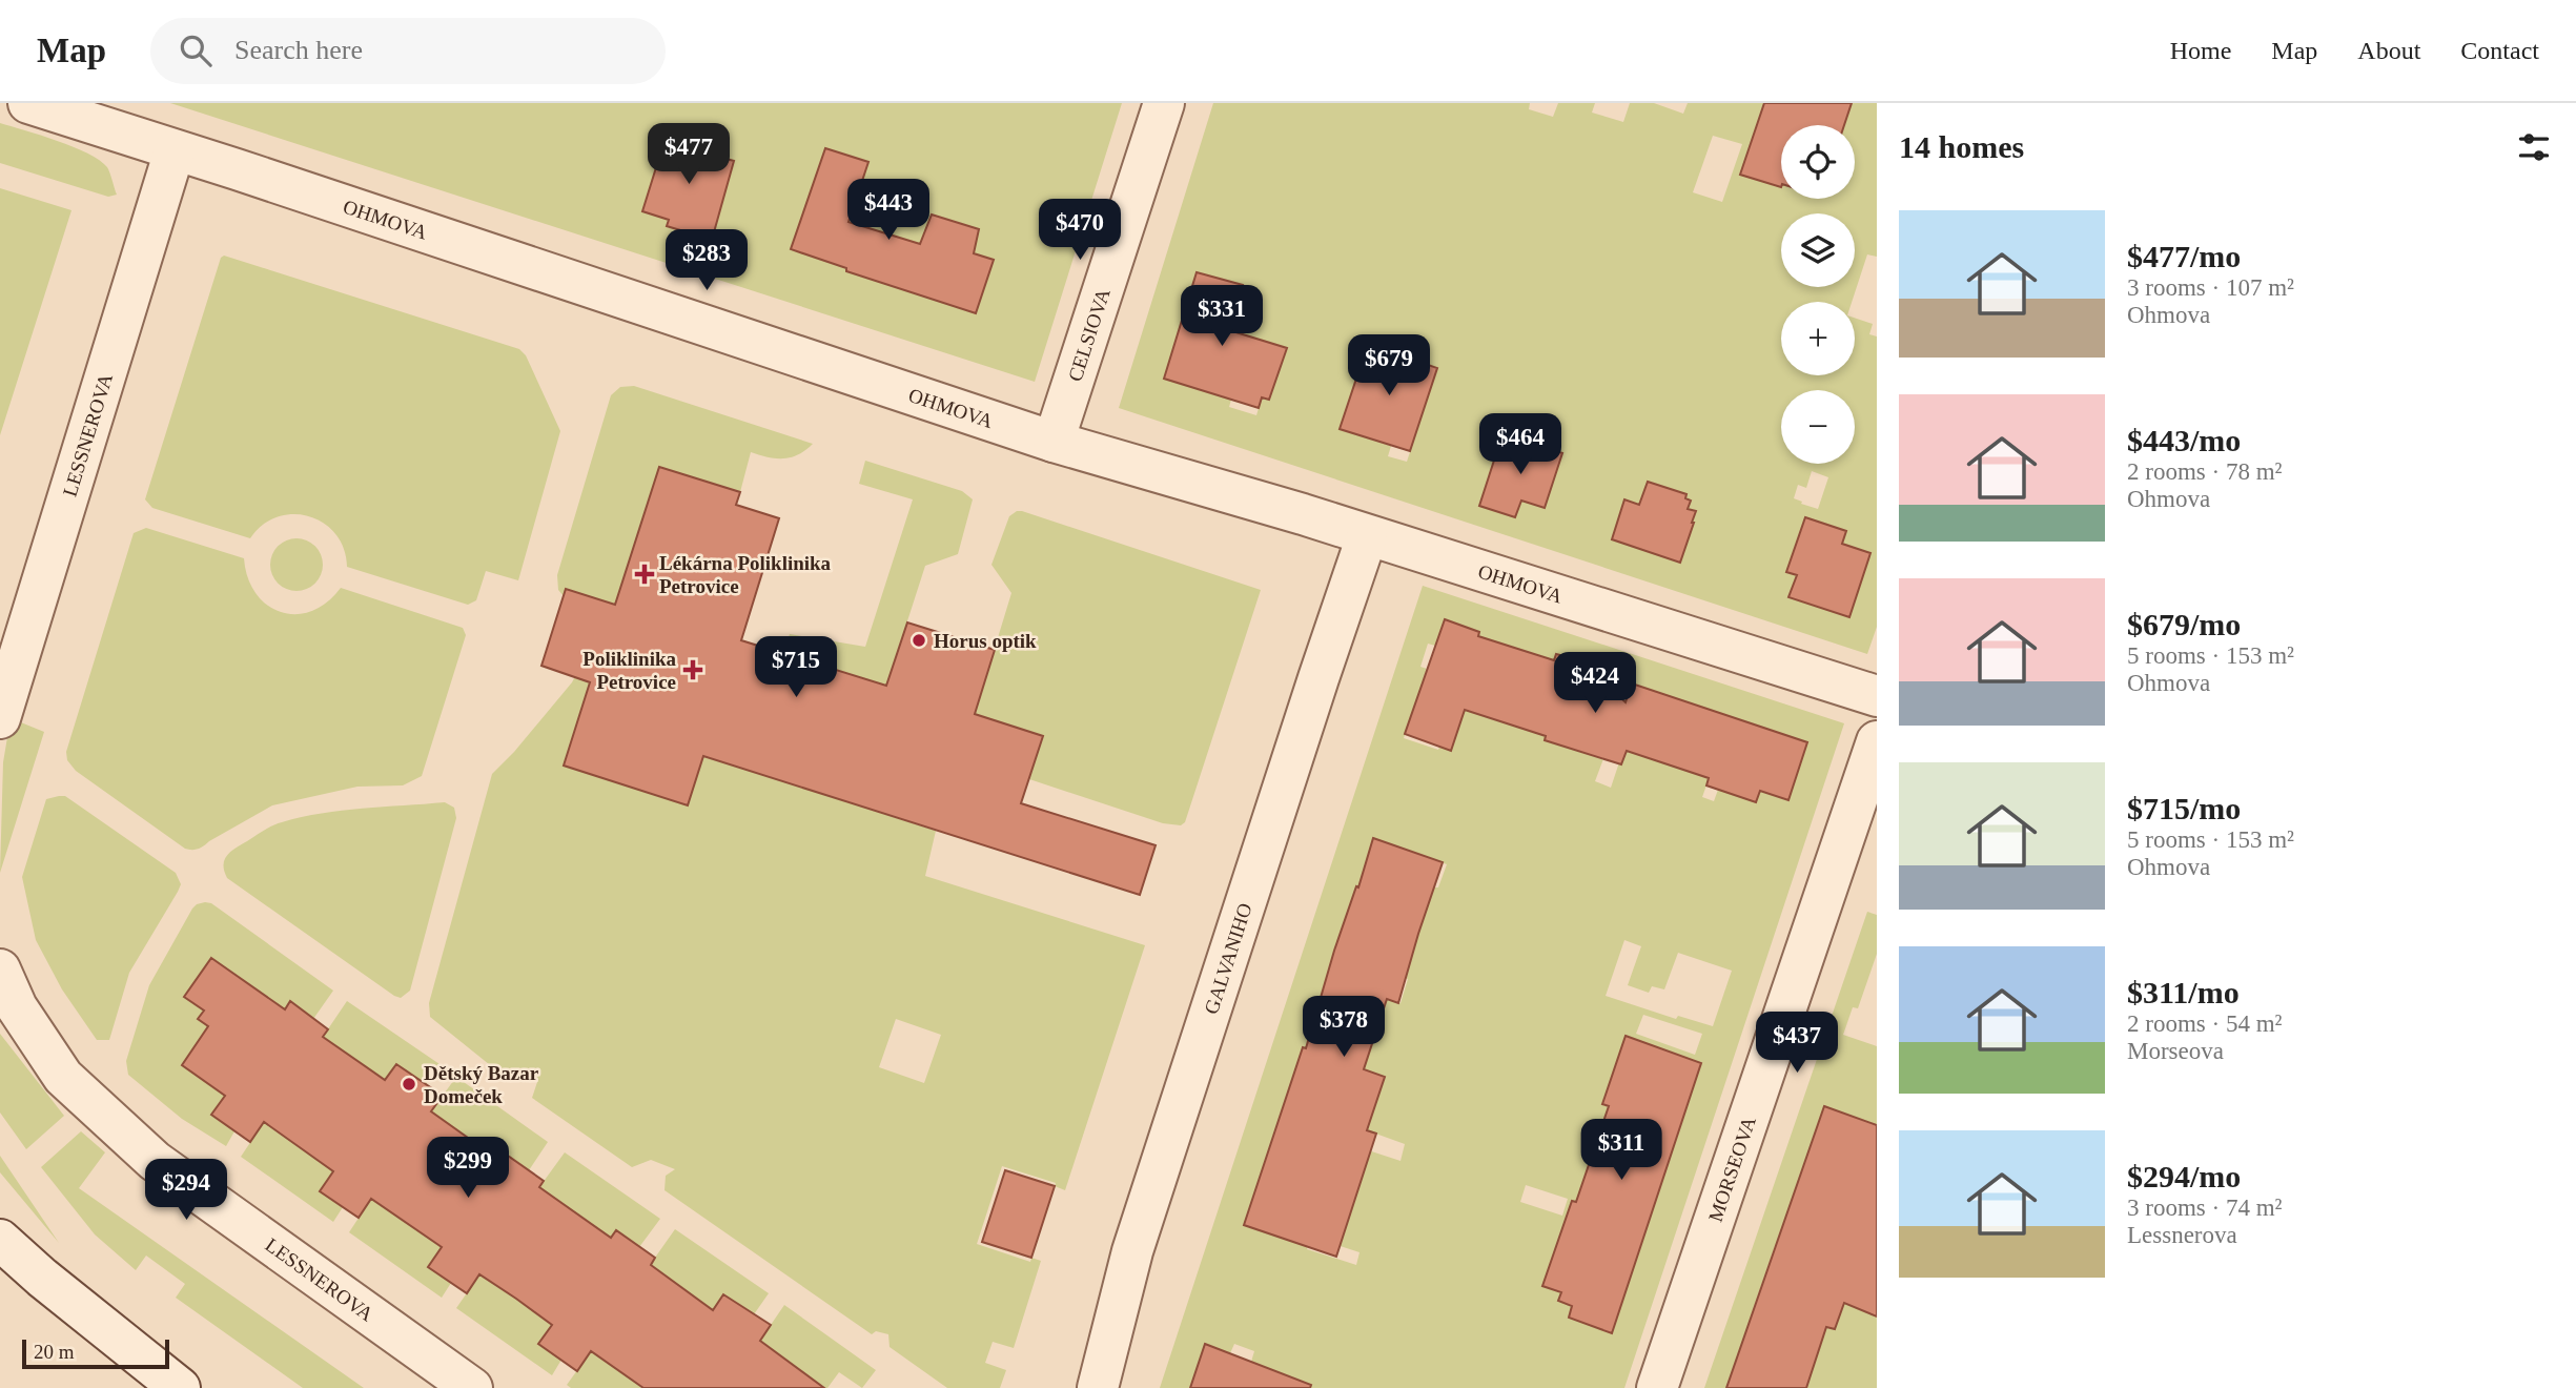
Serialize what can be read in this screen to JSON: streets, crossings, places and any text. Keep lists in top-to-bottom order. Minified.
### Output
{"streets":{"street":["OHMOVA","CELSIOVA","LESSNEROVA","GALVANIHO","MORSEOVA"]},"crossings":[["OHMOVA","CELSIOVA"],["OHMOVA","LESSNEROVA"],["OHMOVA","GALVANIHO"]],"places":{"health":["Lékárna Poliklinika Petrovice","Poliklinika Petrovice"],"other":["Horus optik","Dětský Bazar Domeček"]},"scale_bar":"20 m","page":{"header":"Map","search":"Search here","nav":["Home","Map","About","Contact"],"heading":"14 homes","price":["$477","$443","$470","$283","$331","$679","$464","$715","$424","$378","$437","$311","$299","$294"],"map_buttons":["+","−"],"list":[{"name":"$477/mo","note":"3 rooms · 107 m² · Ohmova"},{"name":"$443/mo","note":"2 rooms · 78 m² · Ohmova"},{"name":"$679/mo","note":"5 rooms · 153 m² · Ohmova"},{"name":"$715/mo","note":"5 rooms · 153 m² · Ohmova"},{"name":"$311/mo","note":"2 rooms · 54 m² · Morseova"},{"name":"$294/mo","note":"3 rooms · 74 m² · Lessnerova"}],"scale":"20 m"}}
